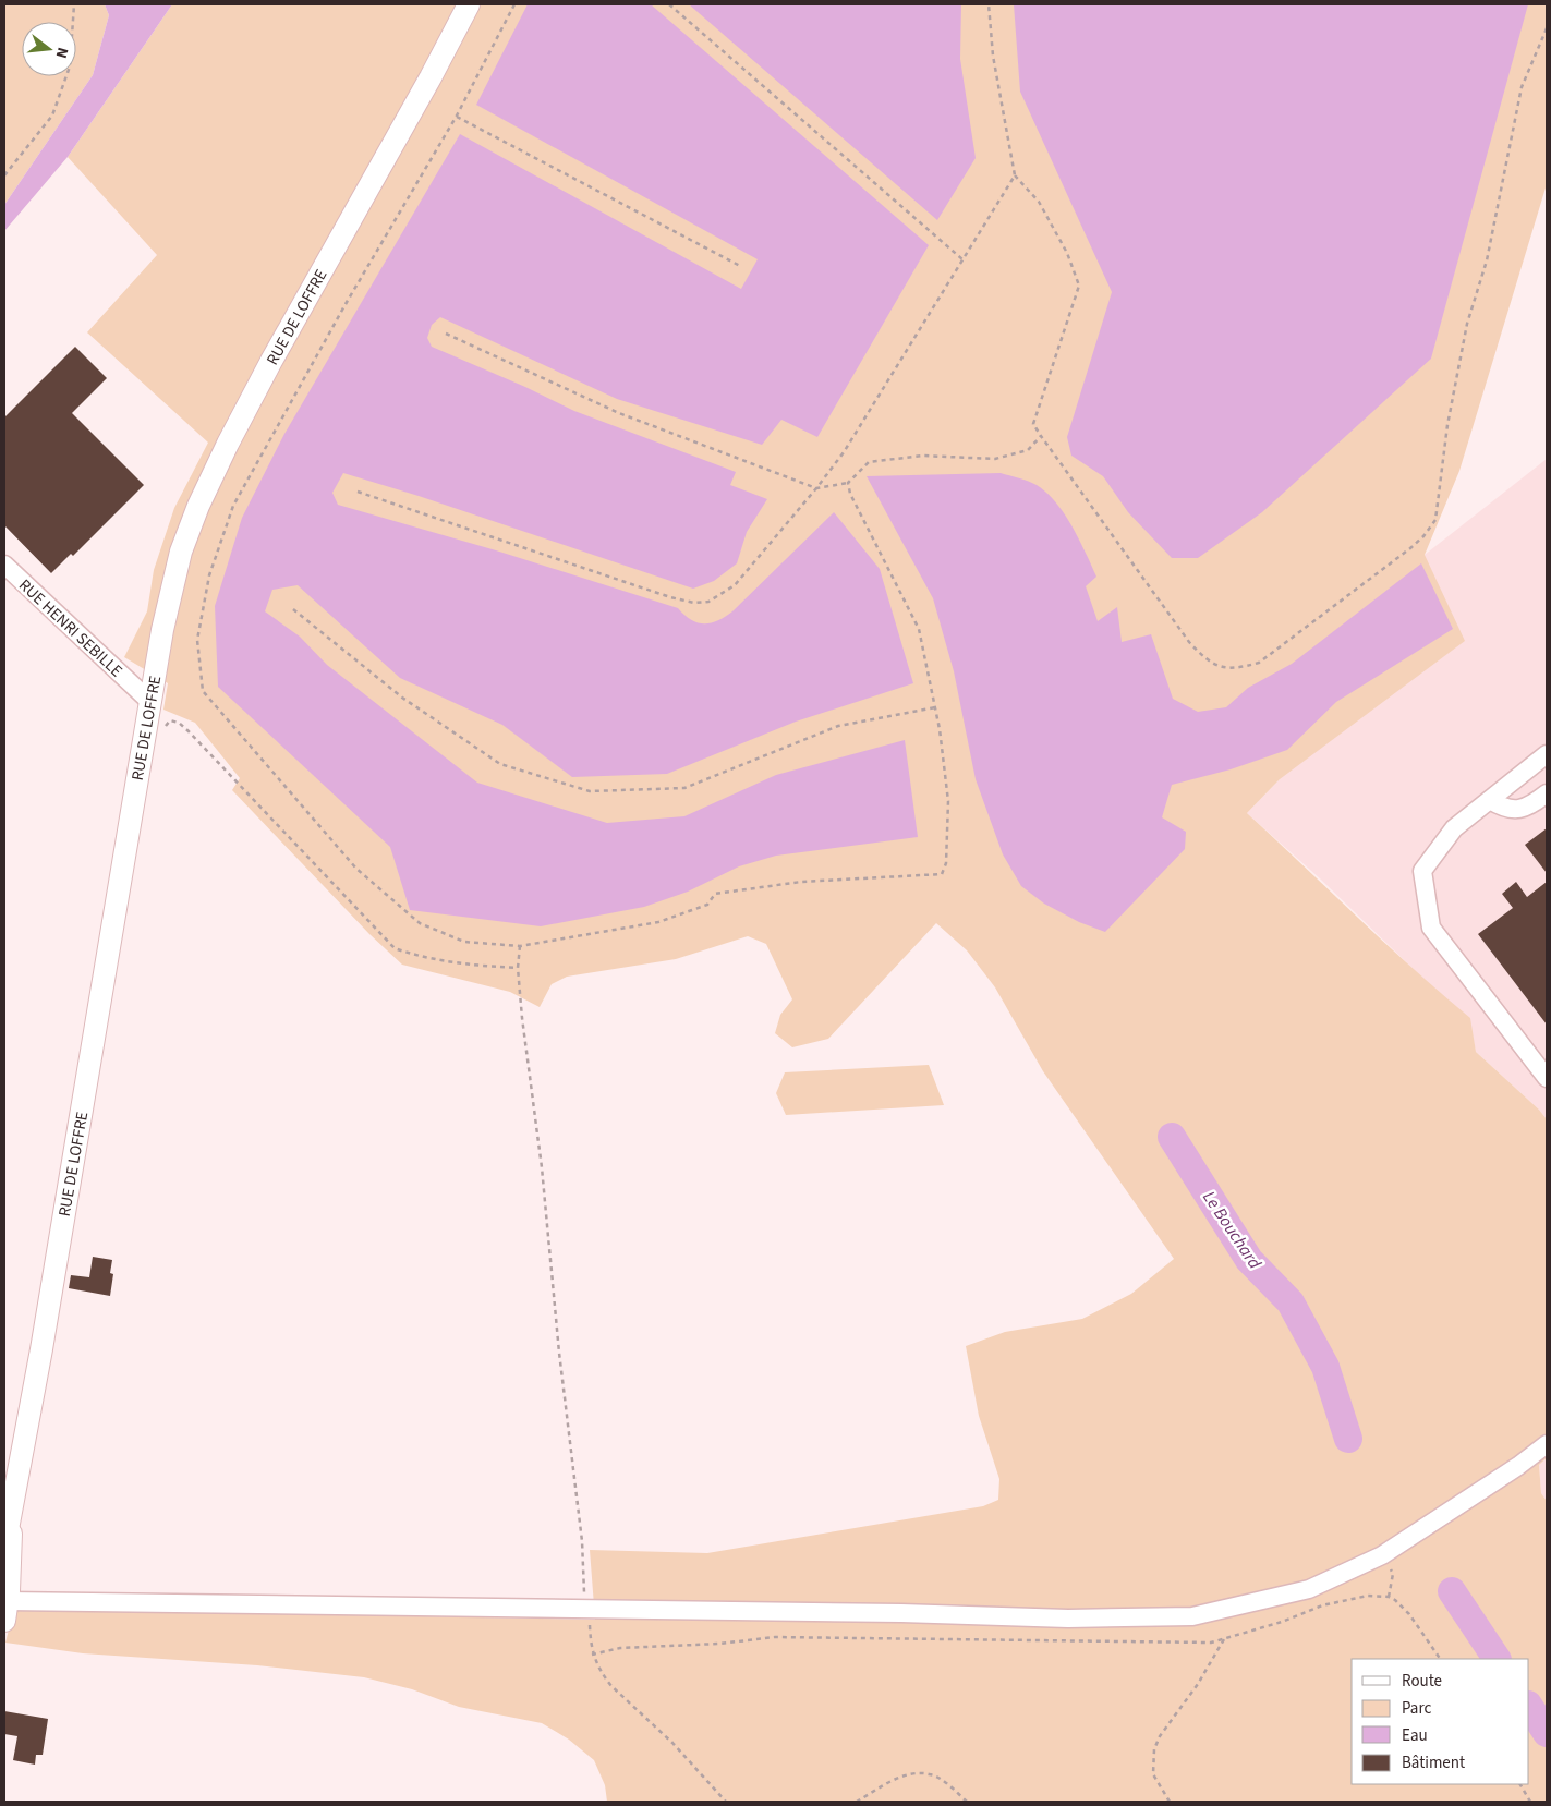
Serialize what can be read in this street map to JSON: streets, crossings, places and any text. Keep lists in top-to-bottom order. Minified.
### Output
{"streets":{"main road":["RUE DE LOFFRE"],"lane":["RUE HENRI SEBILLE"]},"crossings":[["RUE DE LOFFRE","RUE HENRI SEBILLE"]],"water":["Le Bouchard"],"legend":["Route","Parc","Eau","Bâtiment"],"north":"right"}
